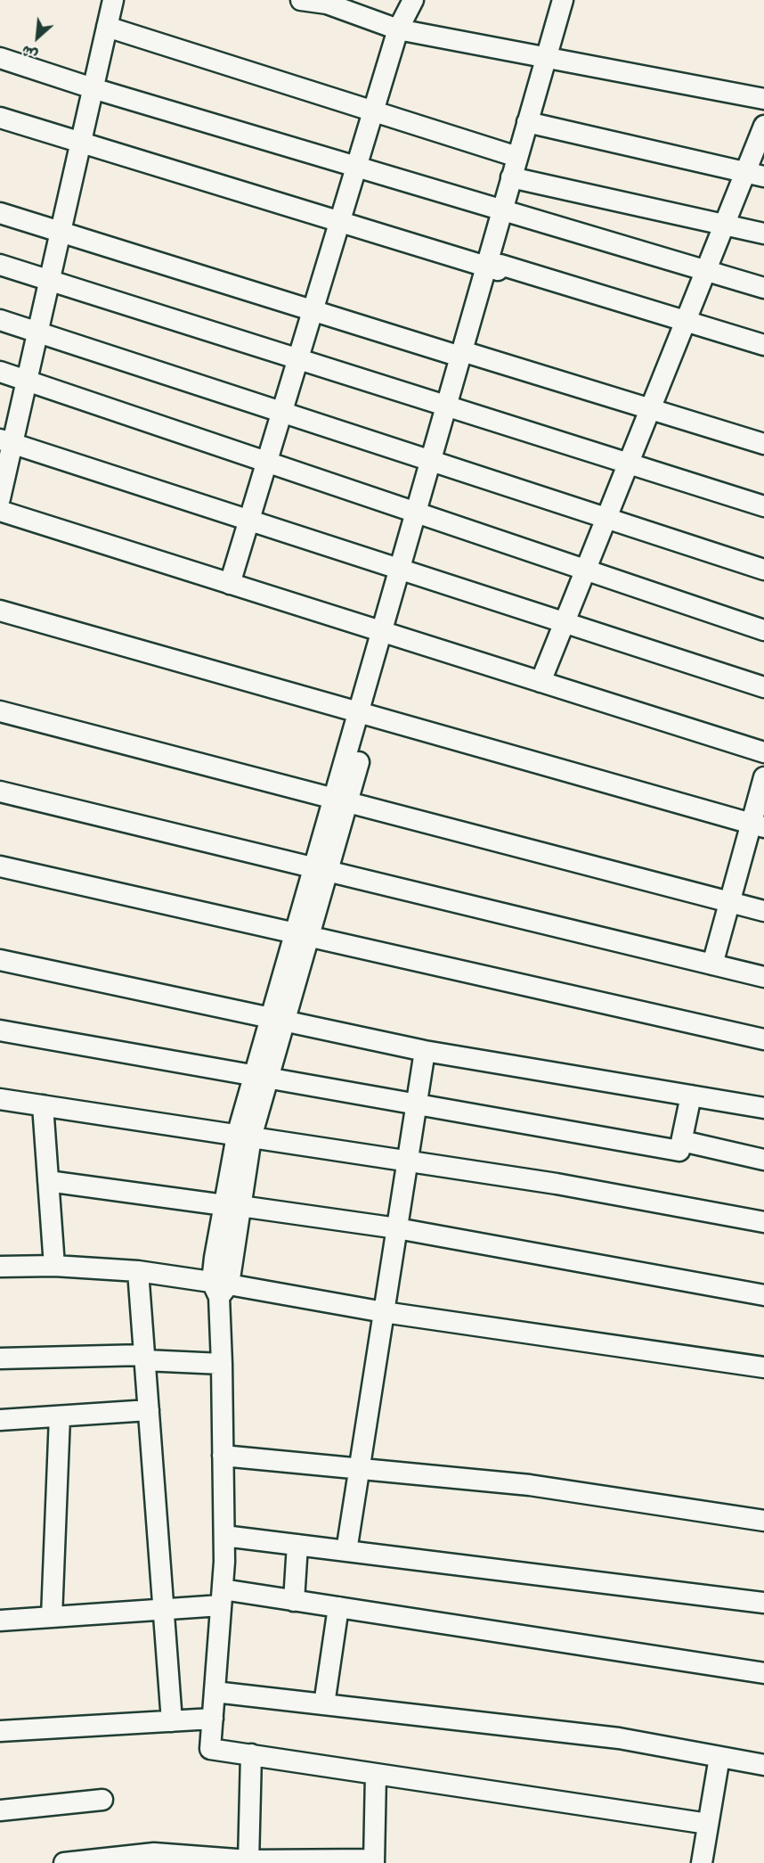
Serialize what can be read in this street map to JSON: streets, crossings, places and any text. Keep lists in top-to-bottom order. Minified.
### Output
{"north":"bottom left"}
